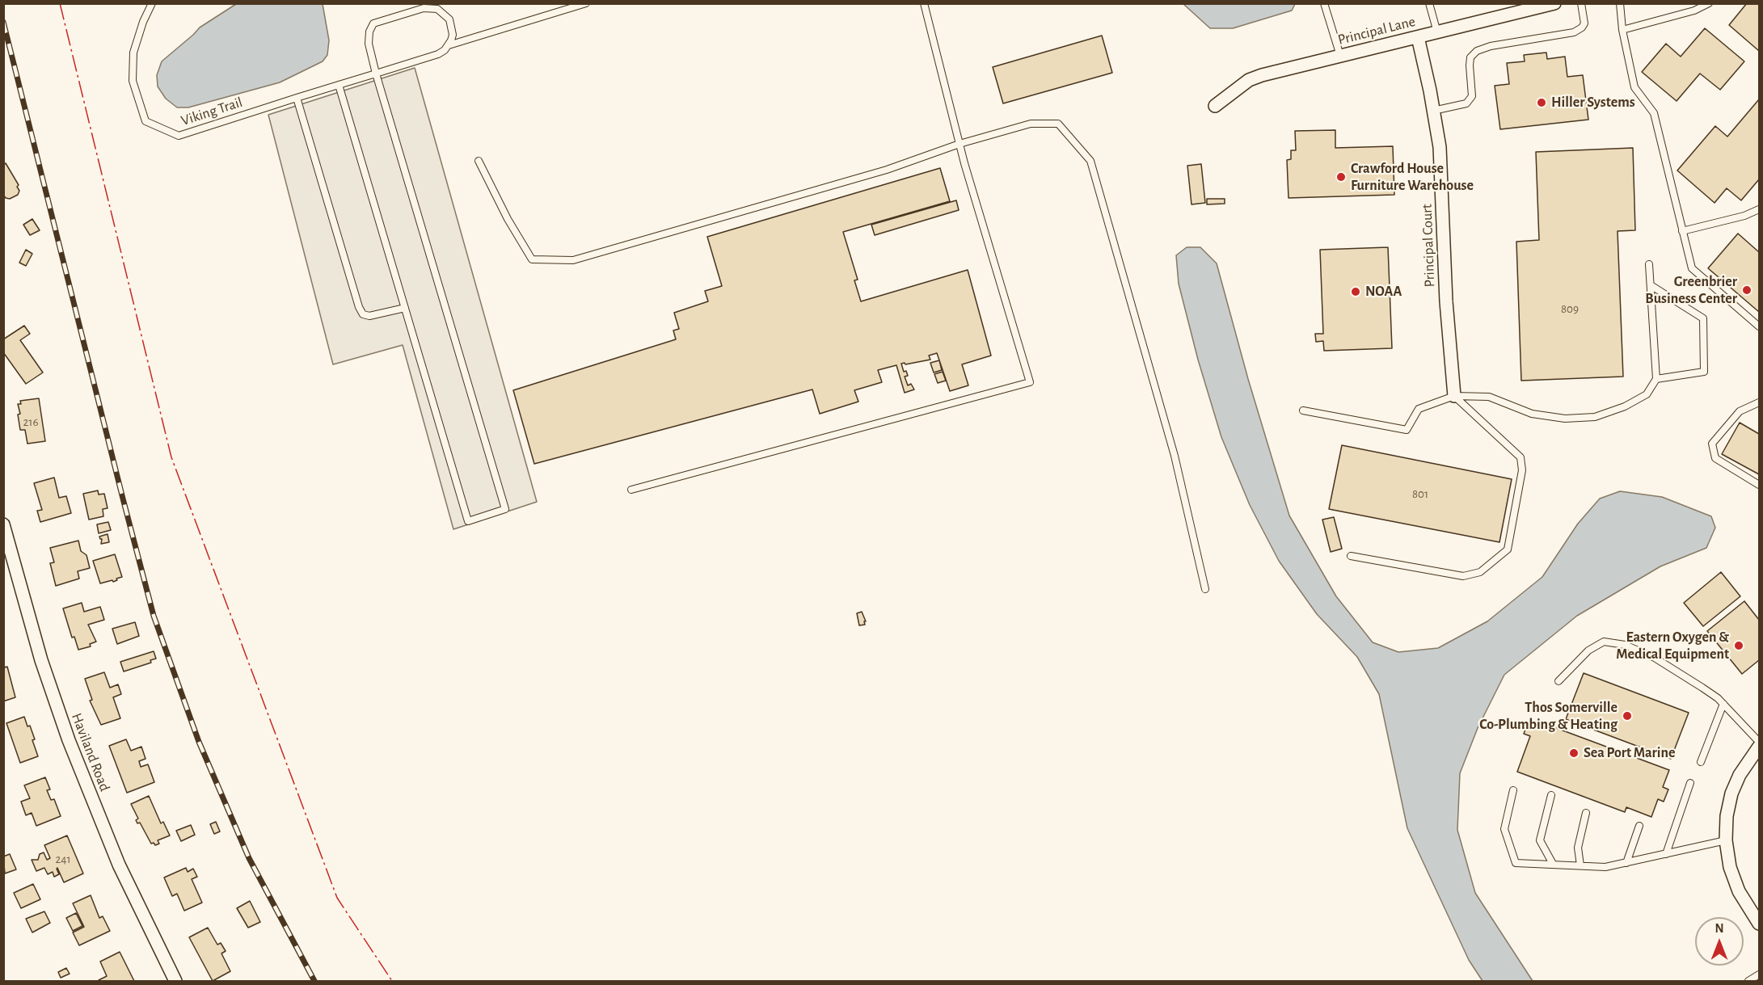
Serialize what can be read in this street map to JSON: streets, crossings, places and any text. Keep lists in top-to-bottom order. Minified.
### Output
{"streets":{"street":["Principal Lane","Principal Court","Haviland Road"],"lane":["Viking Trail"]},"crossings":[["Principal Lane","Principal Court"]],"places":["Hiller Systems","Crawford House Furniture Warehouse","Greenbrier Business Center","NOAA","Eastern Oxygen & Medical Equipment","Thos Somerville Co-Plumbing & Heating","Sea Port Marine"],"house_numbers":["809","216","801","241"],"north":"top"}
